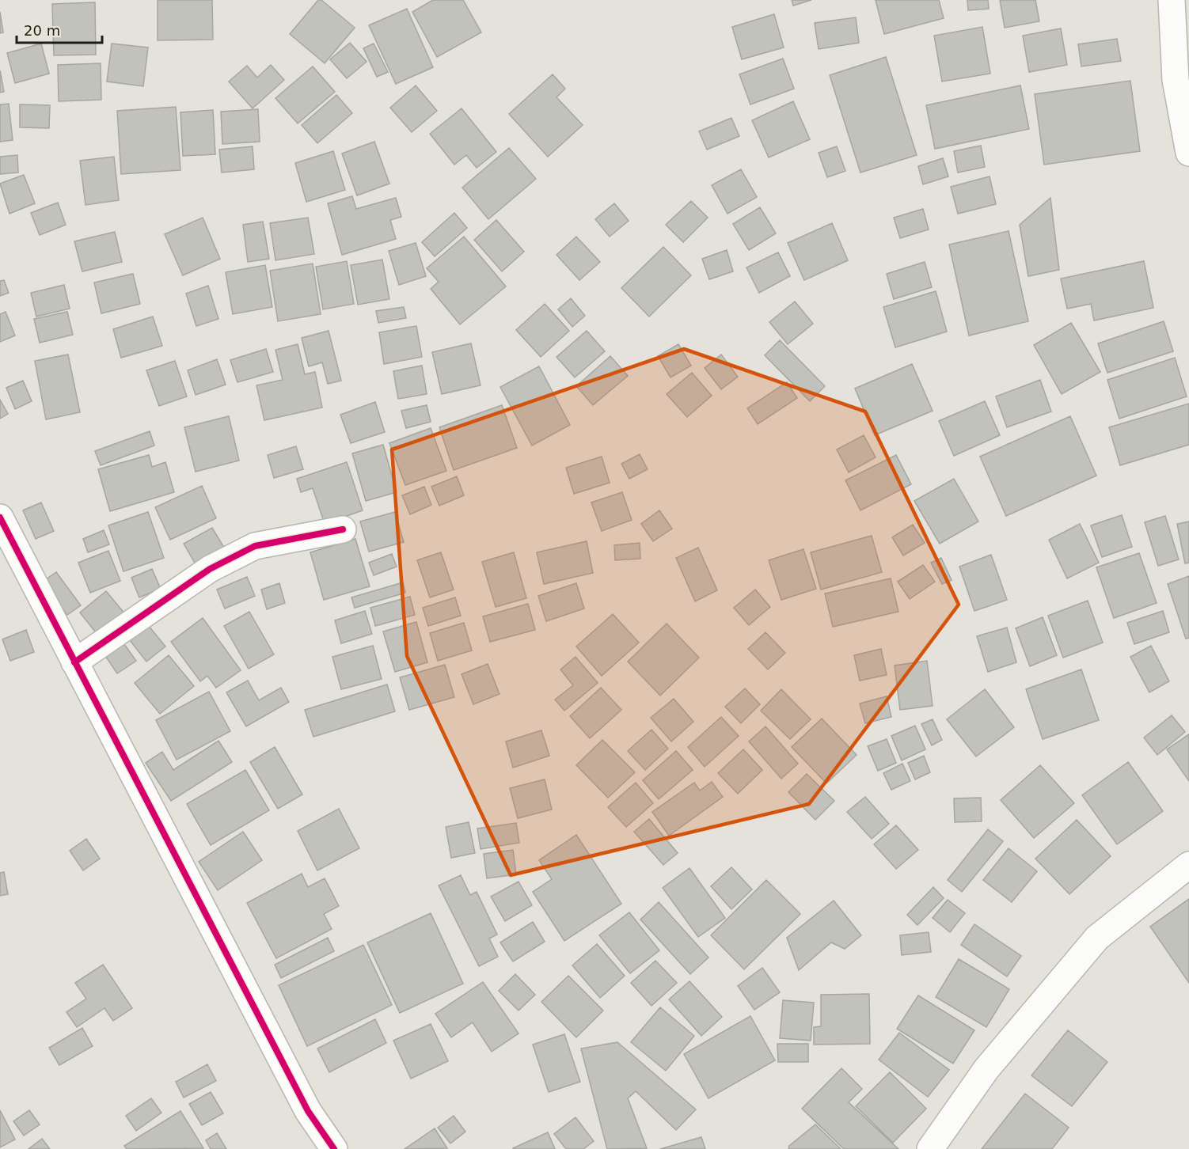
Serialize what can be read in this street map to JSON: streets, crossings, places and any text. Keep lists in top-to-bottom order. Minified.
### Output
{"scale_bar":"20 m"}
